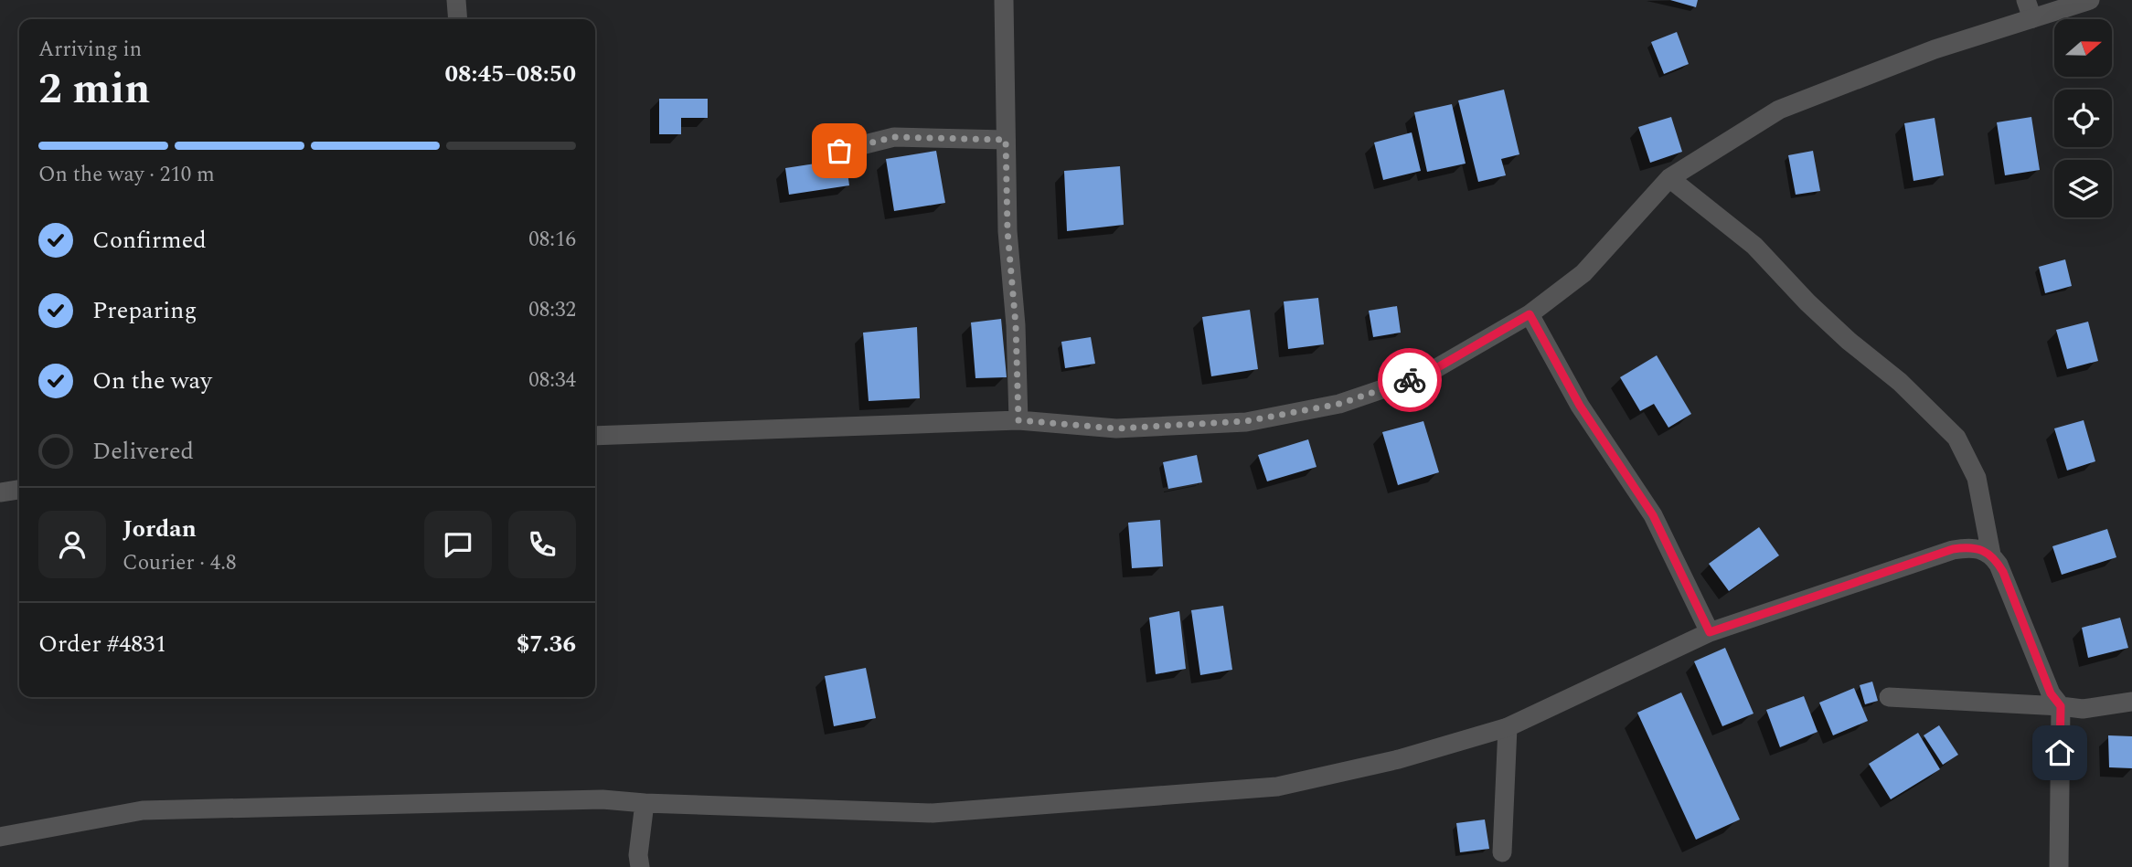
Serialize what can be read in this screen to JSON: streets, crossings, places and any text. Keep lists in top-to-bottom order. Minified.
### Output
{"north":"right","page":{"heading":["2 min","Arriving in","08:45–08:50"],"panel":["Jordan","Courier · 4.8","Order #4831","$7.36"],"bar":"On the way · 210 m","list":[["Confirmed","08:16"],["Preparing","08:32"],["On the way","08:34"],"Delivered"]}}
